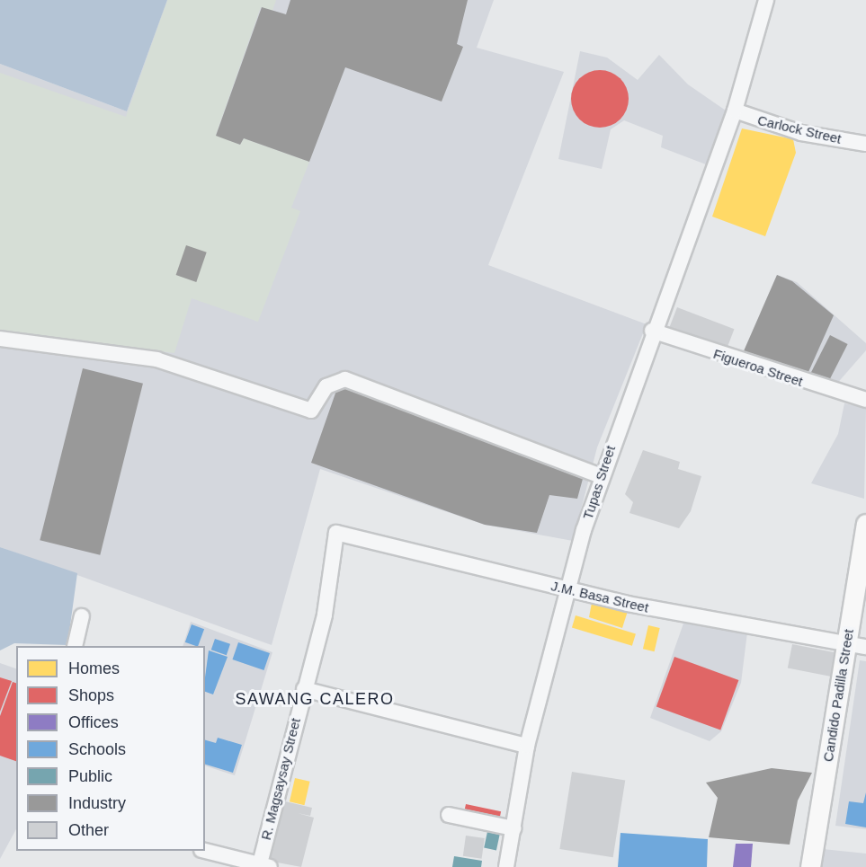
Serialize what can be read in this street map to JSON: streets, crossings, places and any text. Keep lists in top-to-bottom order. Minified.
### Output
{"streets":{"main road":["Candido Padilla Street"],"street":["Carlock Street","Figueroa Street","Tupas Street","J.M. Basa Street","R. Magsaysay Street"]},"crossings":[["Carlock Street","Tupas Street"],["Figueroa Street","Tupas Street"],["Tupas Street","J.M. Basa Street"],["J.M. Basa Street","Candido Padilla Street"],["J.M. Basa Street","R. Magsaysay Street"]],"districts":["SAWANG CALERO"],"legend":["Homes","Shops","Offices","Schools","Public","Industry","Other"]}
